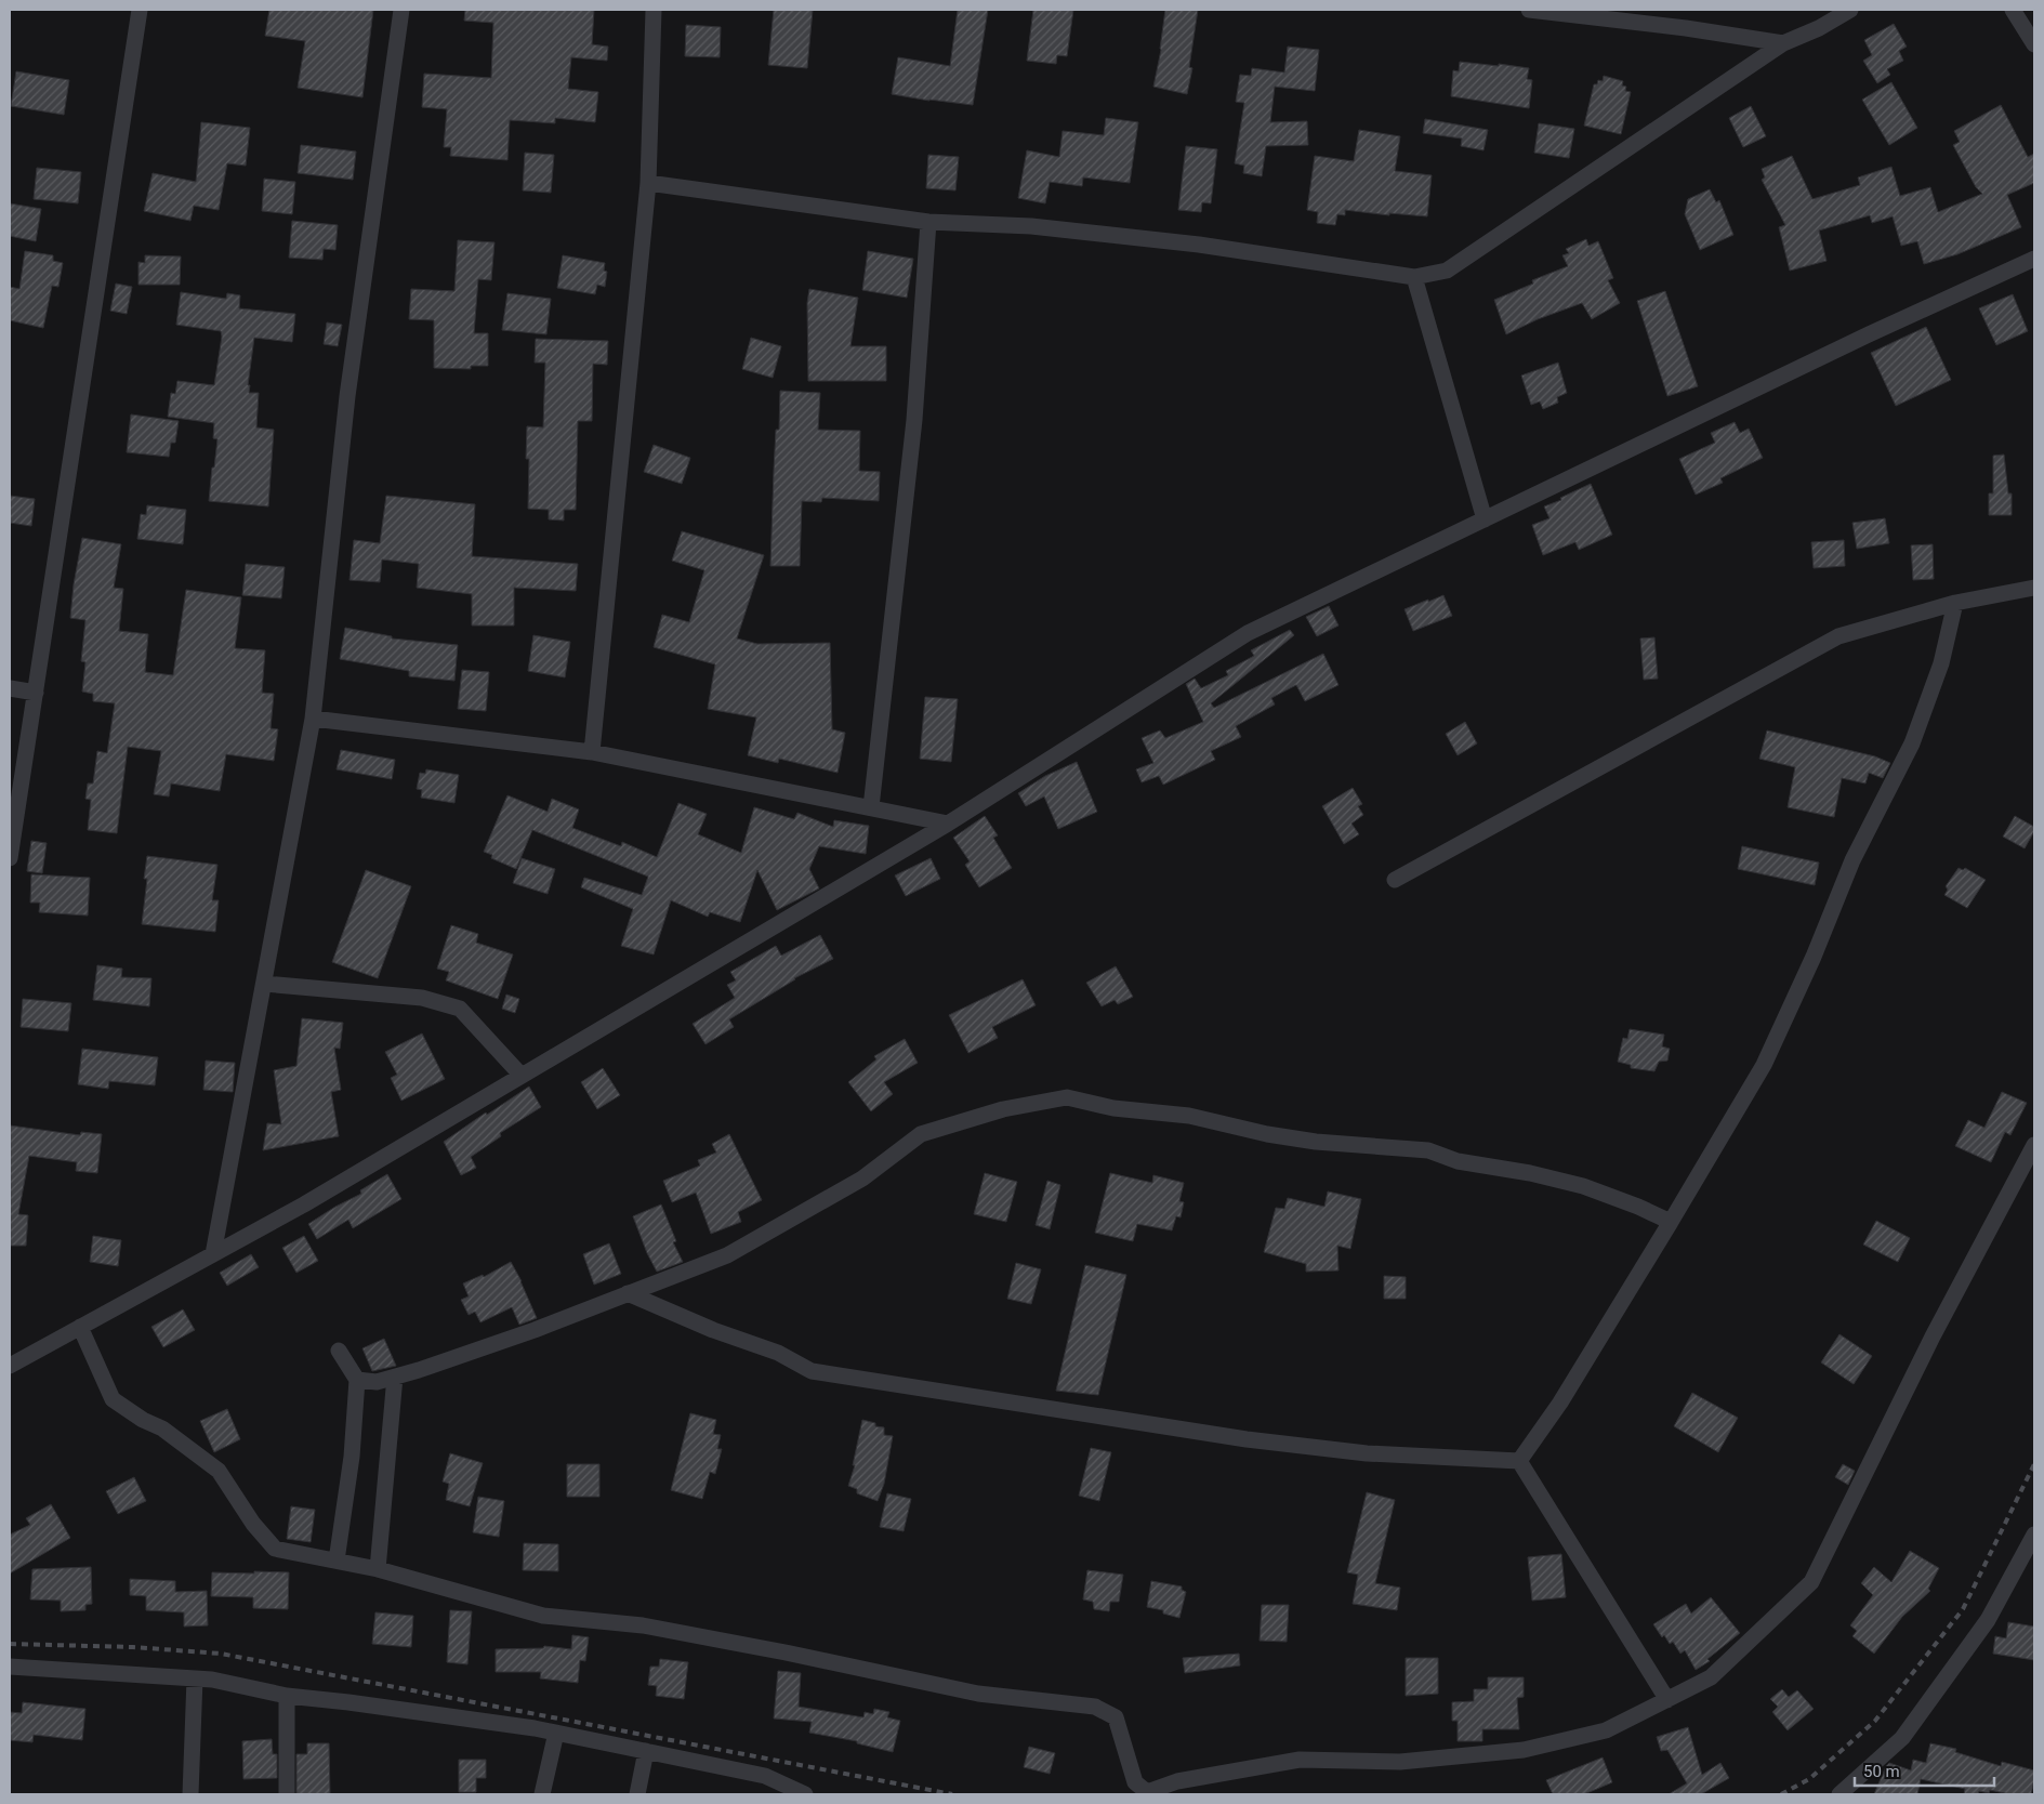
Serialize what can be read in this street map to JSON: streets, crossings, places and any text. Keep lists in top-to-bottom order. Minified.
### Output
{"scale_bar":"50 m"}
